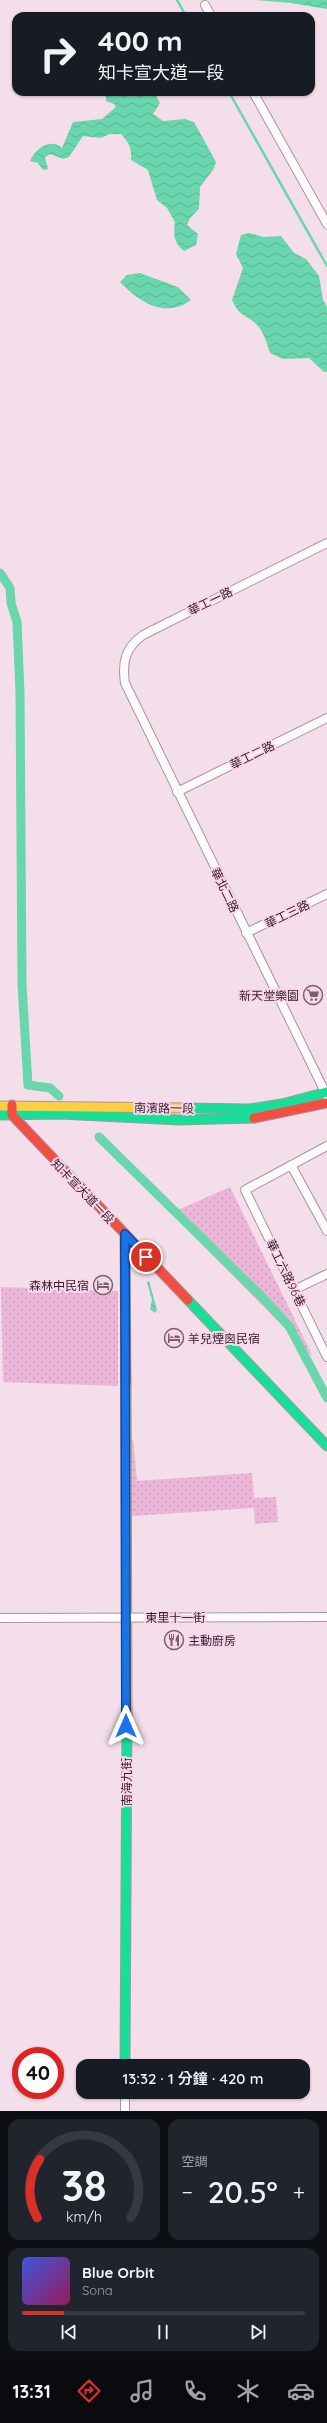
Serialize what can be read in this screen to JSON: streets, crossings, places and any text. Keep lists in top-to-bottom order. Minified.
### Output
{"streets":{"street":["華工一路","華工二路","華北二路","華工三路","南濱路一段","知卡宣大道一段","華工六路96巷","東里十一街","南海九街"]},"crossings":[["華工一路","華北二路"],["華工二路","華北二路"],["華北二路","華工三路"],["華北二路","南濱路一段"],["南濱路一段","知卡宣大道一段"],["知卡宣大道一段","南海九街"],["東里十一街","南海九街"]],"places":{"supermarket":["新天堂樂園"],"hotel":["森林中民宿","羊兒煙囪民宿"],"restaurant":["主動廚房"]},"page":{"turn":["400 m","知卡宣大道一段"],"limit":"40","trip":"13:32 · 1 分鐘 · 420 m","tile":"空調","heat":["−","20.5°","+"],"song":["Blue Orbit","Sona"],"tabs":"13:31","gauge":["38","km/h"]}}
